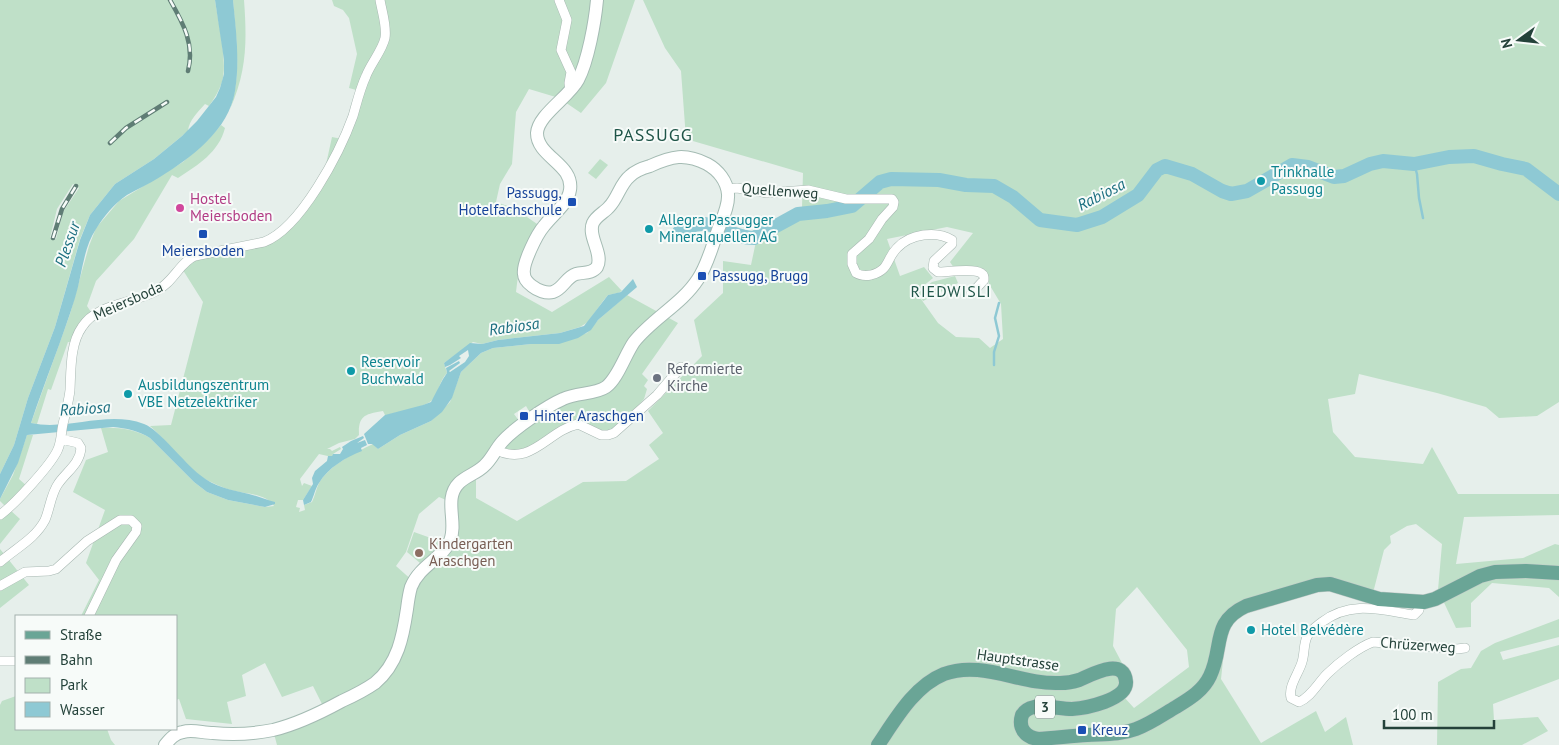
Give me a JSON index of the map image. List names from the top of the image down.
{
  "streets": {
    "main road": ["Hauptstrasse", "3"],
    "street": ["Quellenweg", "Meiersboda", "Chrüzerweg"]
  },
  "crossings": [
    ["Chrüzerweg", "Hauptstrasse"]
  ],
  "districts": ["PASSUGG", "RIEDWISLI"],
  "water": ["Rabiosa", "Plessur"],
  "places": {
    "other": [
      "Trinkhalle Passugg",
      "Hostel Meiersboden",
      "Allegra Passugger Mineralquellen AG",
      "Reservoir Buchwald",
      "Reformierte Kirche",
      "Ausbildungszentrum VBE Netzelektriker",
      "Kindergarten Araschgen",
      "Hotel Belvédère"
    ],
    "transit": [
      "Passugg, Hotelfachschule",
      "Meiersboden",
      "Passugg, Brugg",
      "Hinter Araschgen",
      "Kreuz"
    ]
  },
  "legend": [
    "Straße",
    "Bahn",
    "Park",
    "Wasser"
  ],
  "scale_bar": "100 m",
  "north": "left"
}
